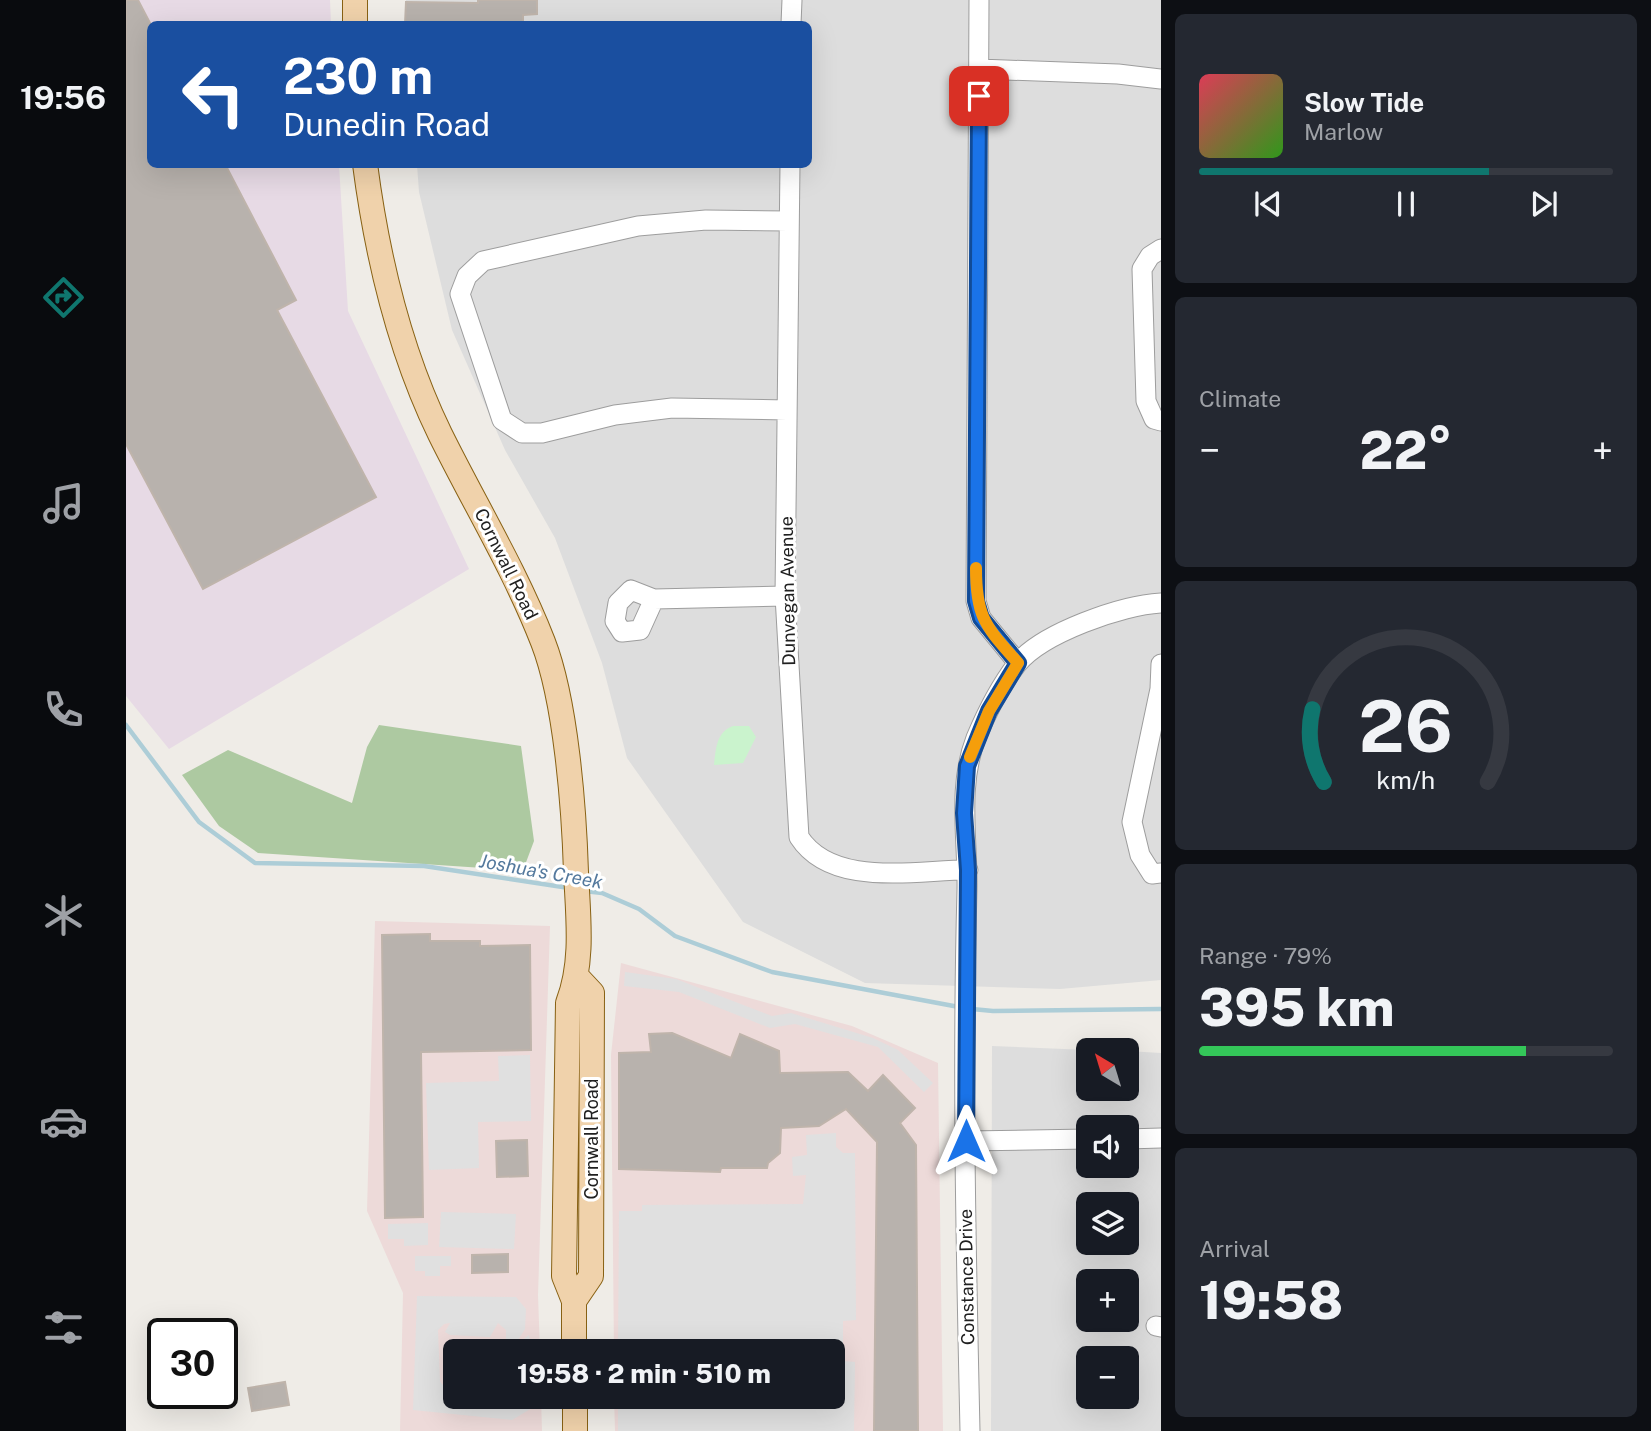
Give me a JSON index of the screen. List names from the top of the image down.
{
  "streets": {
    "main road": ["Cornwall Road"],
    "street": ["Dunvegan Avenue", "Constance Drive"]
  },
  "crossings": [
    ["Dunvegan Avenue", "Constance Drive"]
  ],
  "water": ["Joshua's Creek"],
  "north": "top left",
  "page": {
    "tabs": "19:56",
    "turn": ["230 m", "Dunedin Road"],
    "song": ["Slow Tide", "Marlow"],
    "tile": [
      "Climate",
      ["Range · 79%", "395 km"],
      ["Arrival", "19:58"]
    ],
    "heat": ["−", "22°", "+"],
    "map_buttons": ["+", "−"],
    "limit": "30",
    "trip": "19:58 · 2 min · 510 m",
    "gauge": ["26", "km/h"]
  }
}
